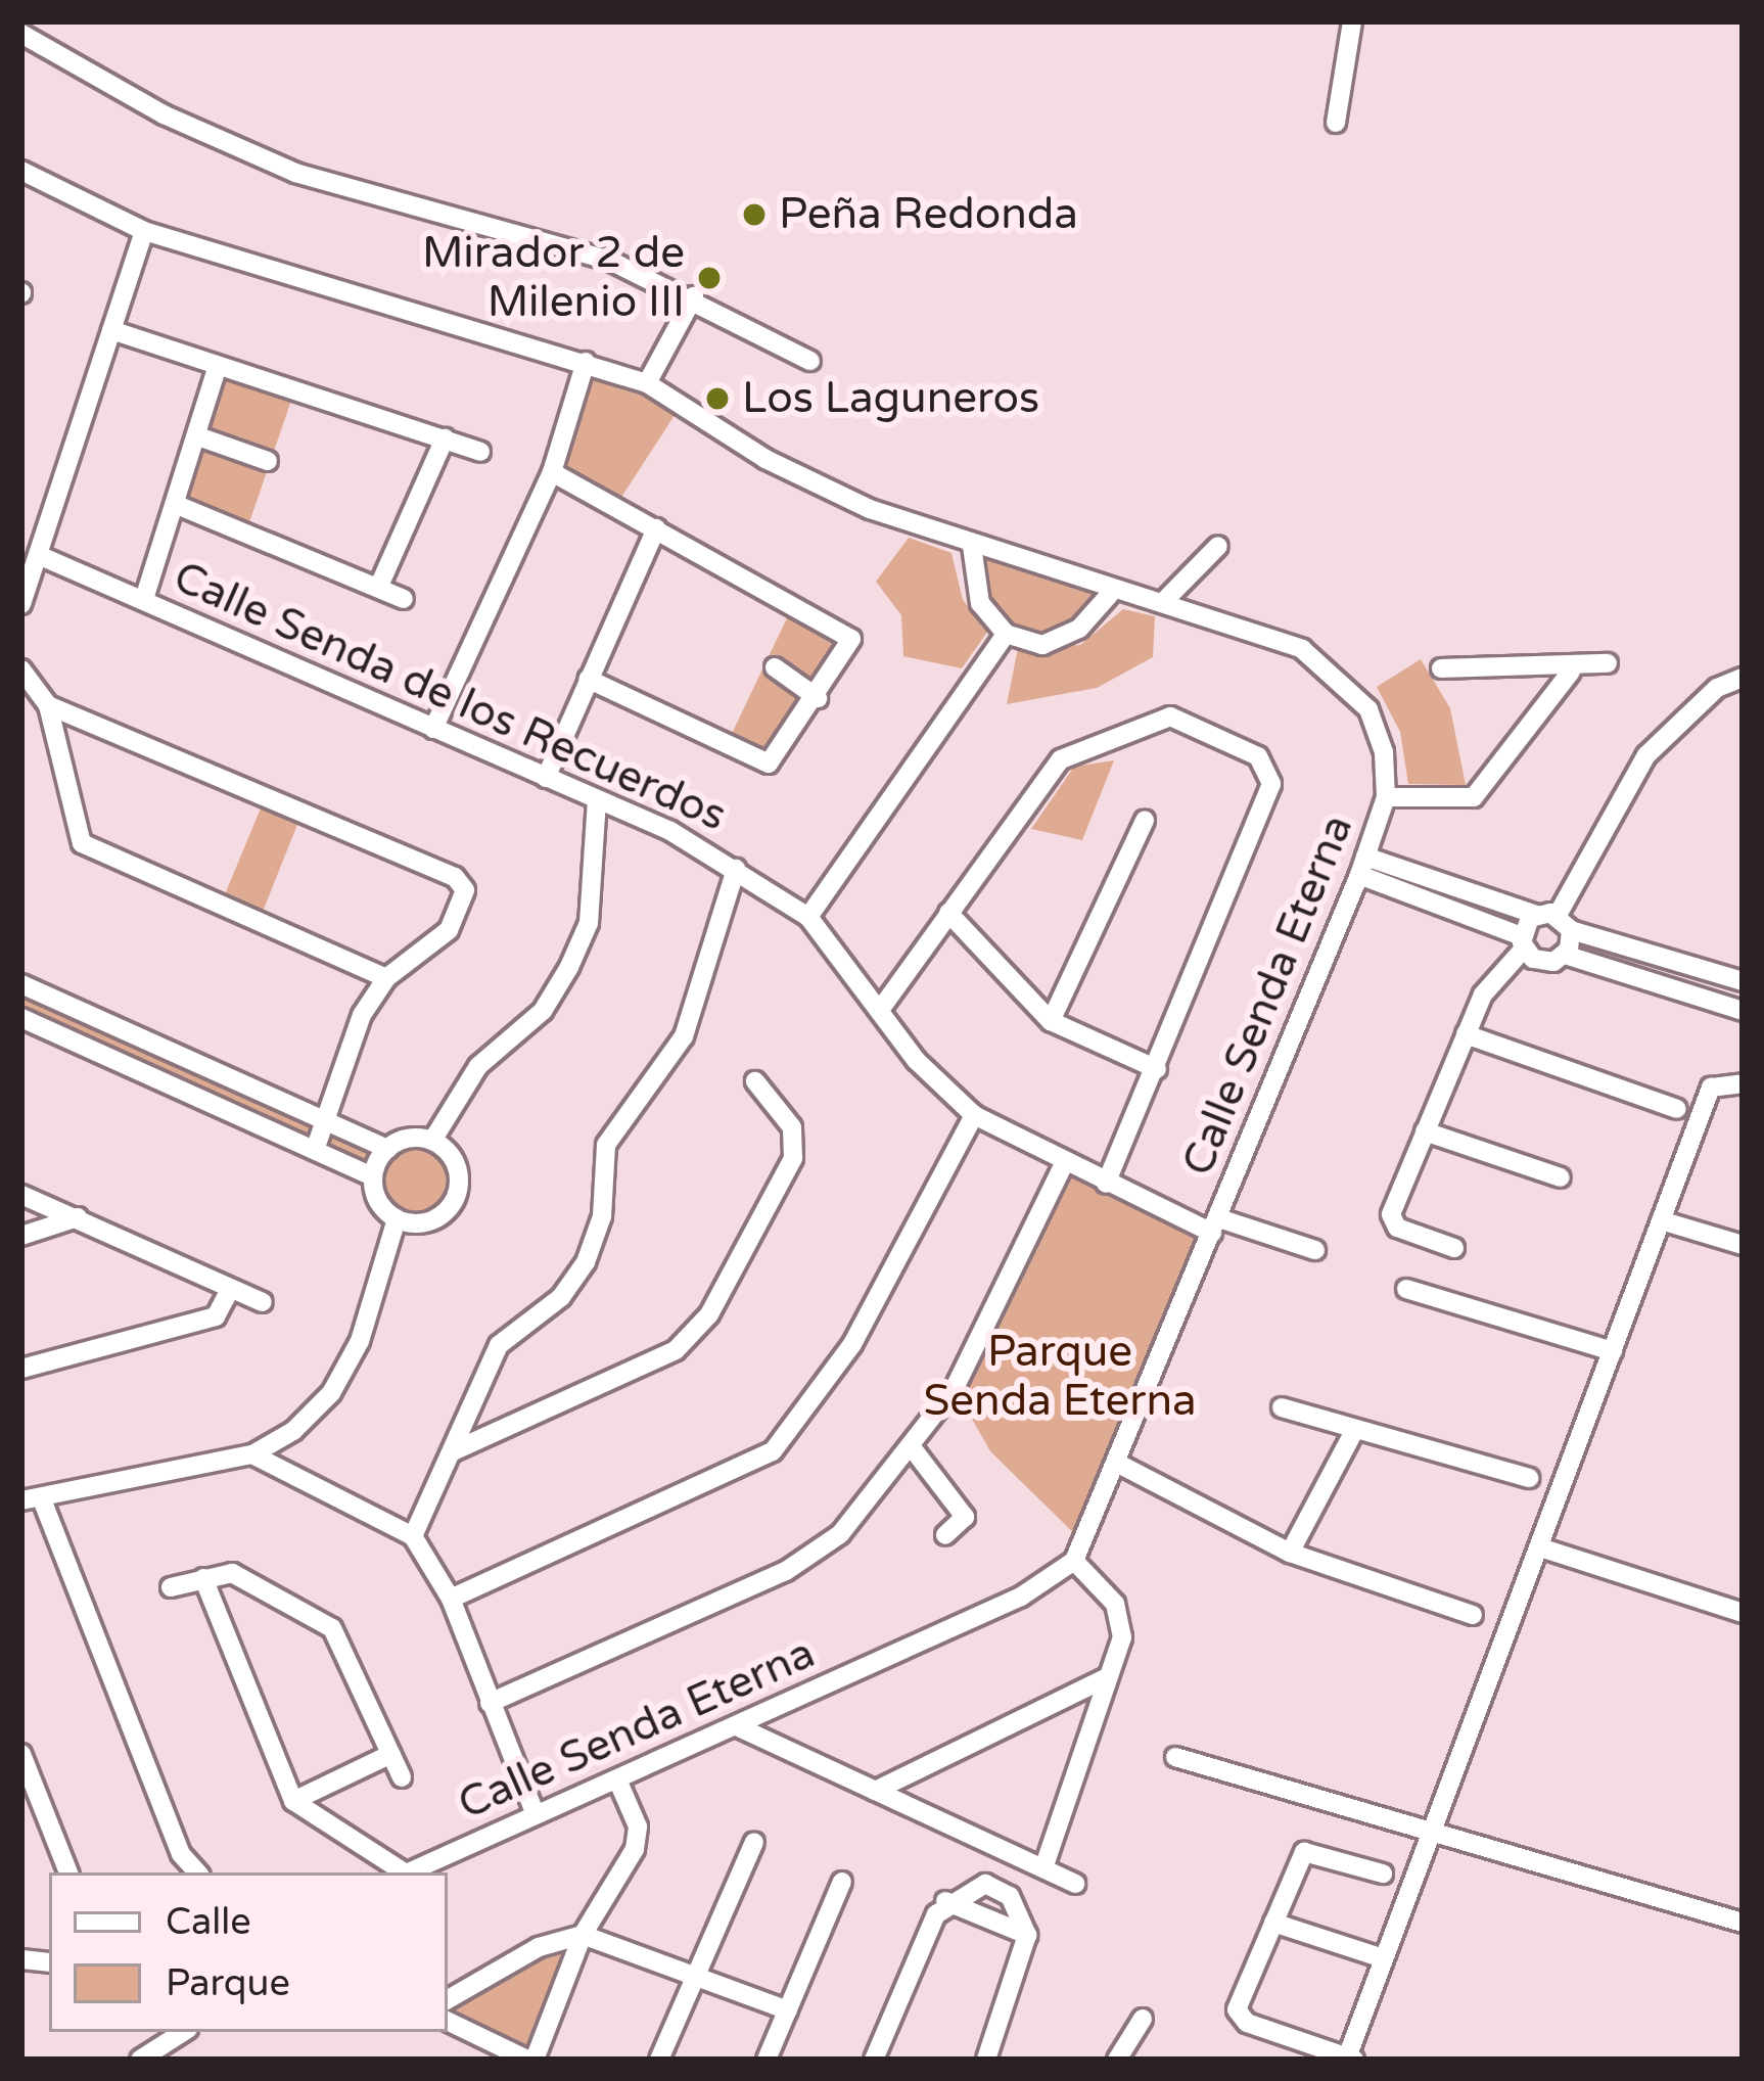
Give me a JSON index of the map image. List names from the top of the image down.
{
  "streets": {
    "street": ["Calle Senda de los Recuerdos", "Calle Senda Eterna"]
  },
  "crossings": [
    ["Calle Senda de los Recuerdos", "Calle Senda Eterna"]
  ],
  "parks": ["Parque Senda Eterna"],
  "places": ["Peña Redonda", "Mirador 2 de Milenio III", "Los Laguneros"],
  "legend": ["Calle", "Parque"]
}
